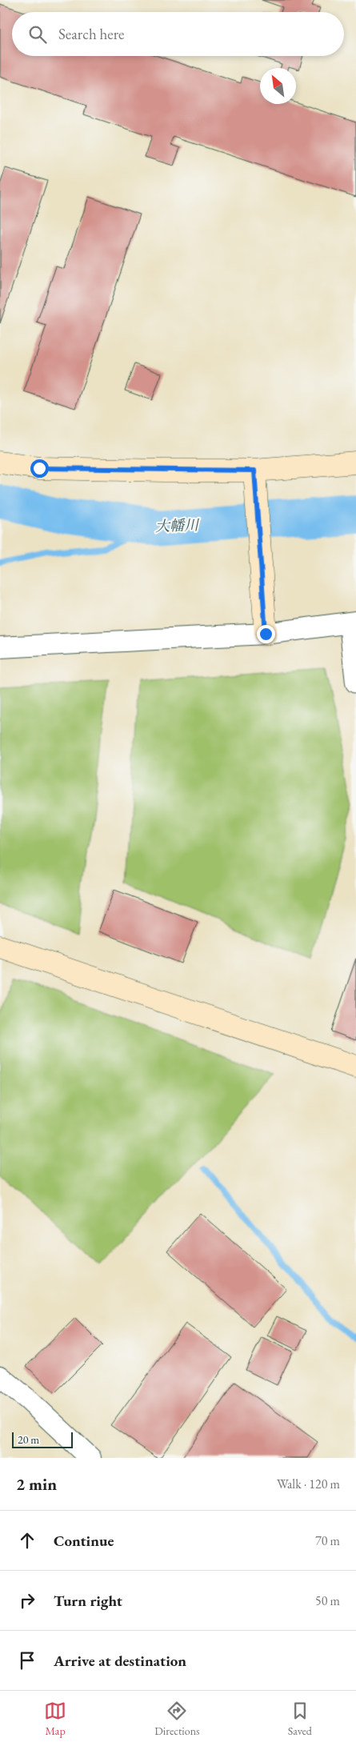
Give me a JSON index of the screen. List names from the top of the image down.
{
  "water": ["大幡川"],
  "scale_bar": "20 m",
  "north": "top left",
  "page": {
    "search": "Search here",
    "scale": "20 m",
    "heading": ["2 min", "Walk · 120 m"],
    "list": [
      ["Continue", "70 m"],
      ["Turn right", "50 m"],
      "Arrive at destination"
    ],
    "nav": ["Map", "Directions", "Saved"]
  }
}
